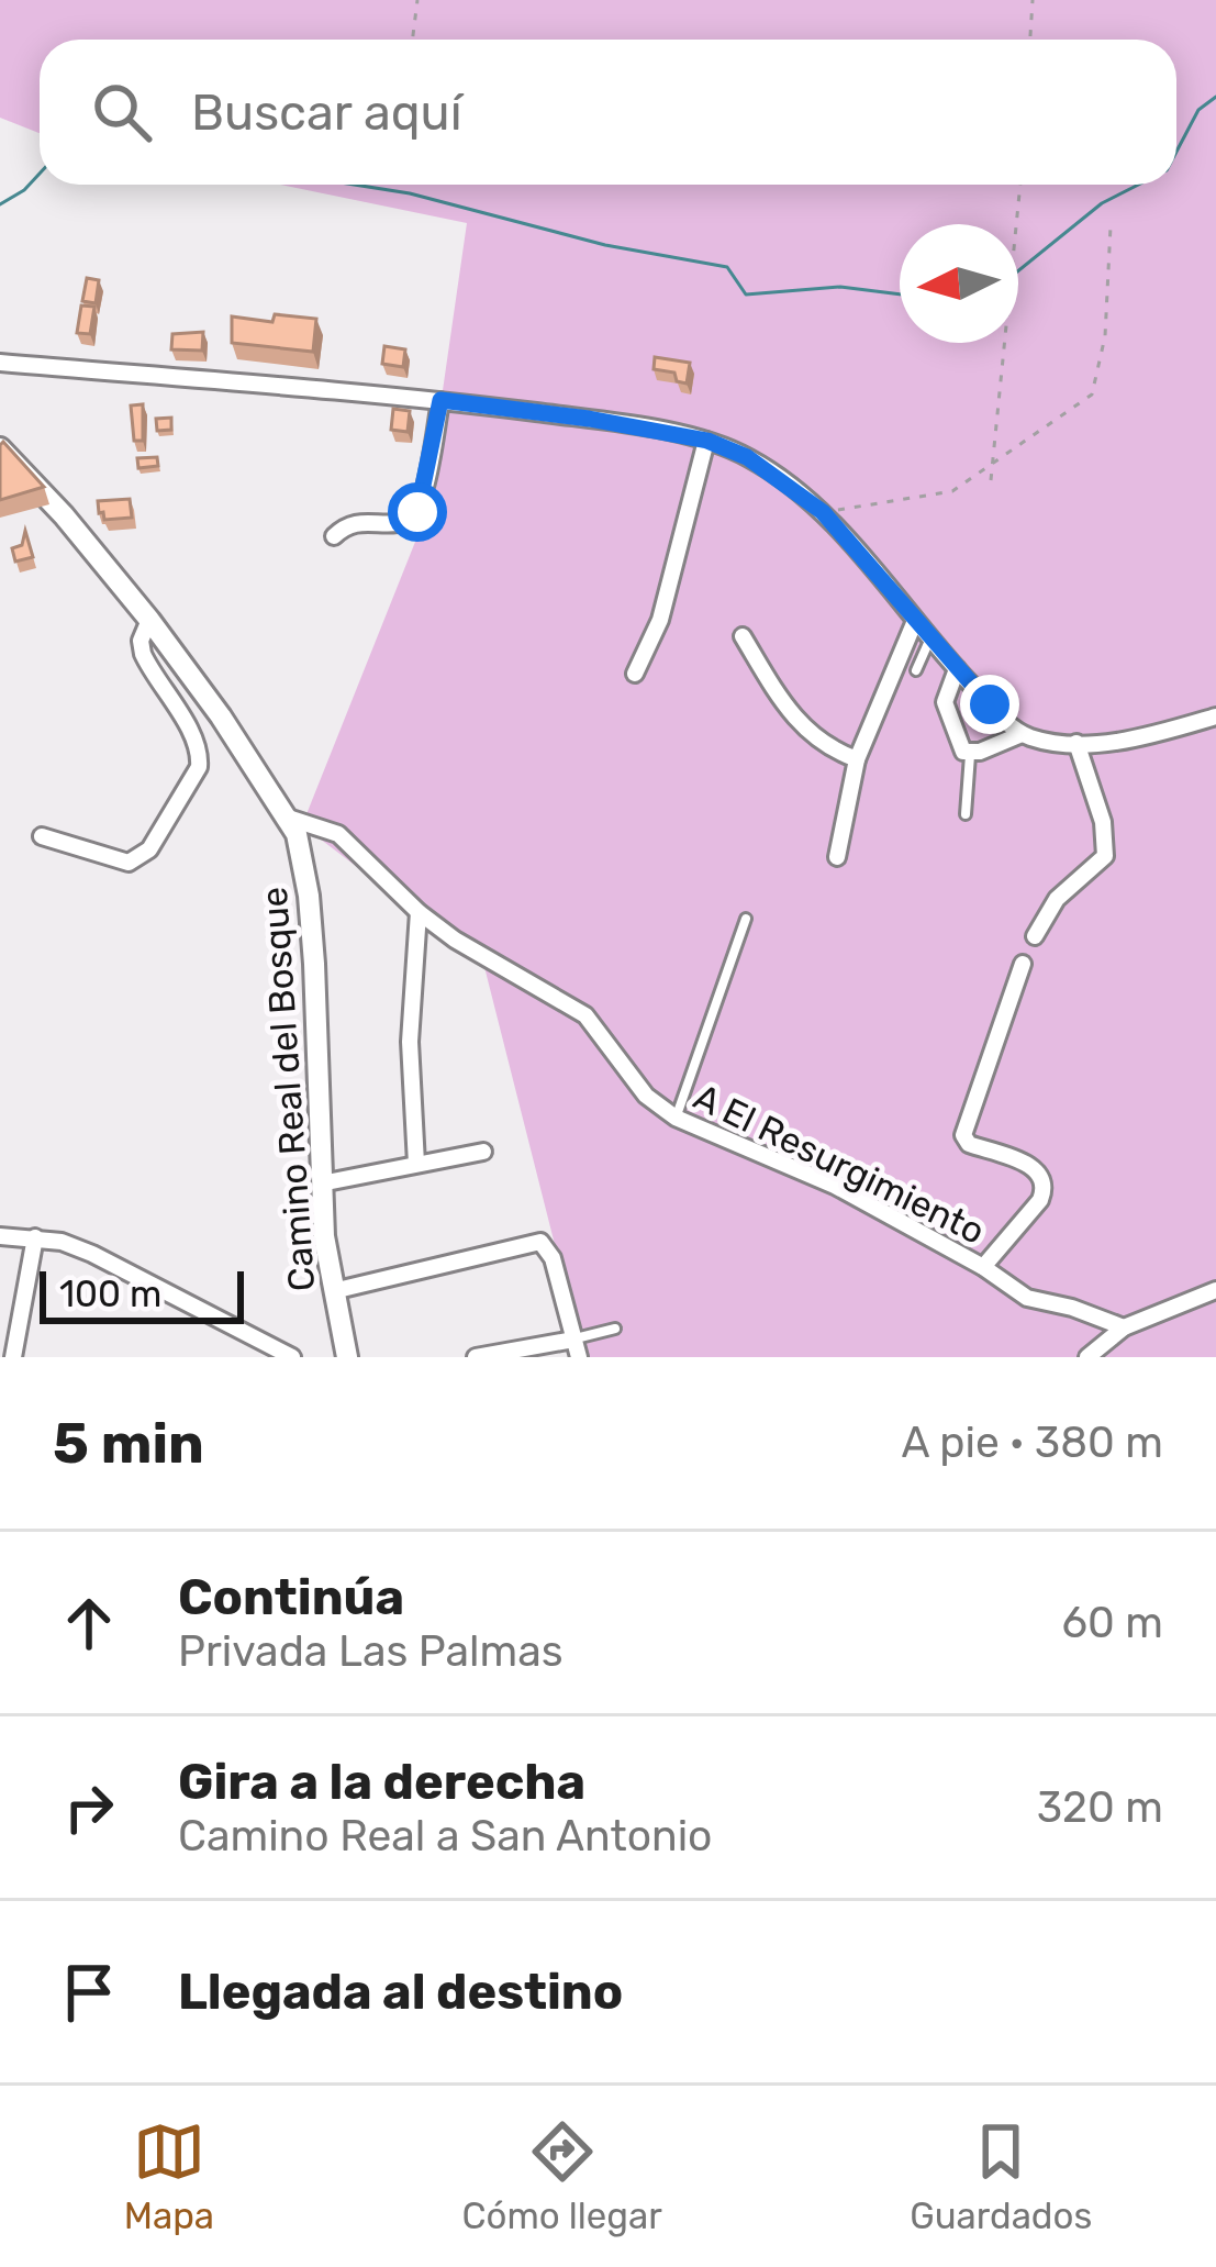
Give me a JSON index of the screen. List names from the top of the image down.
{
  "streets": {
    "street": ["Camino Real del Bosque", "A El Resurgimiento"]
  },
  "crossings": [
    ["Camino Real del Bosque", "A El Resurgimiento"]
  ],
  "scale_bar": "100 m",
  "north": "left",
  "page": {
    "search": "Buscar aquí",
    "scale": "100 m",
    "heading": ["5 min", "A pie · 380 m"],
    "list": [
      ["Continúa", "Privada Las Palmas", "60 m"],
      ["Gira a la derecha", "Camino Real a San Antonio", "320 m"],
      "Llegada al destino"
    ],
    "nav": ["Mapa", "Cómo llegar", "Guardados"]
  }
}
